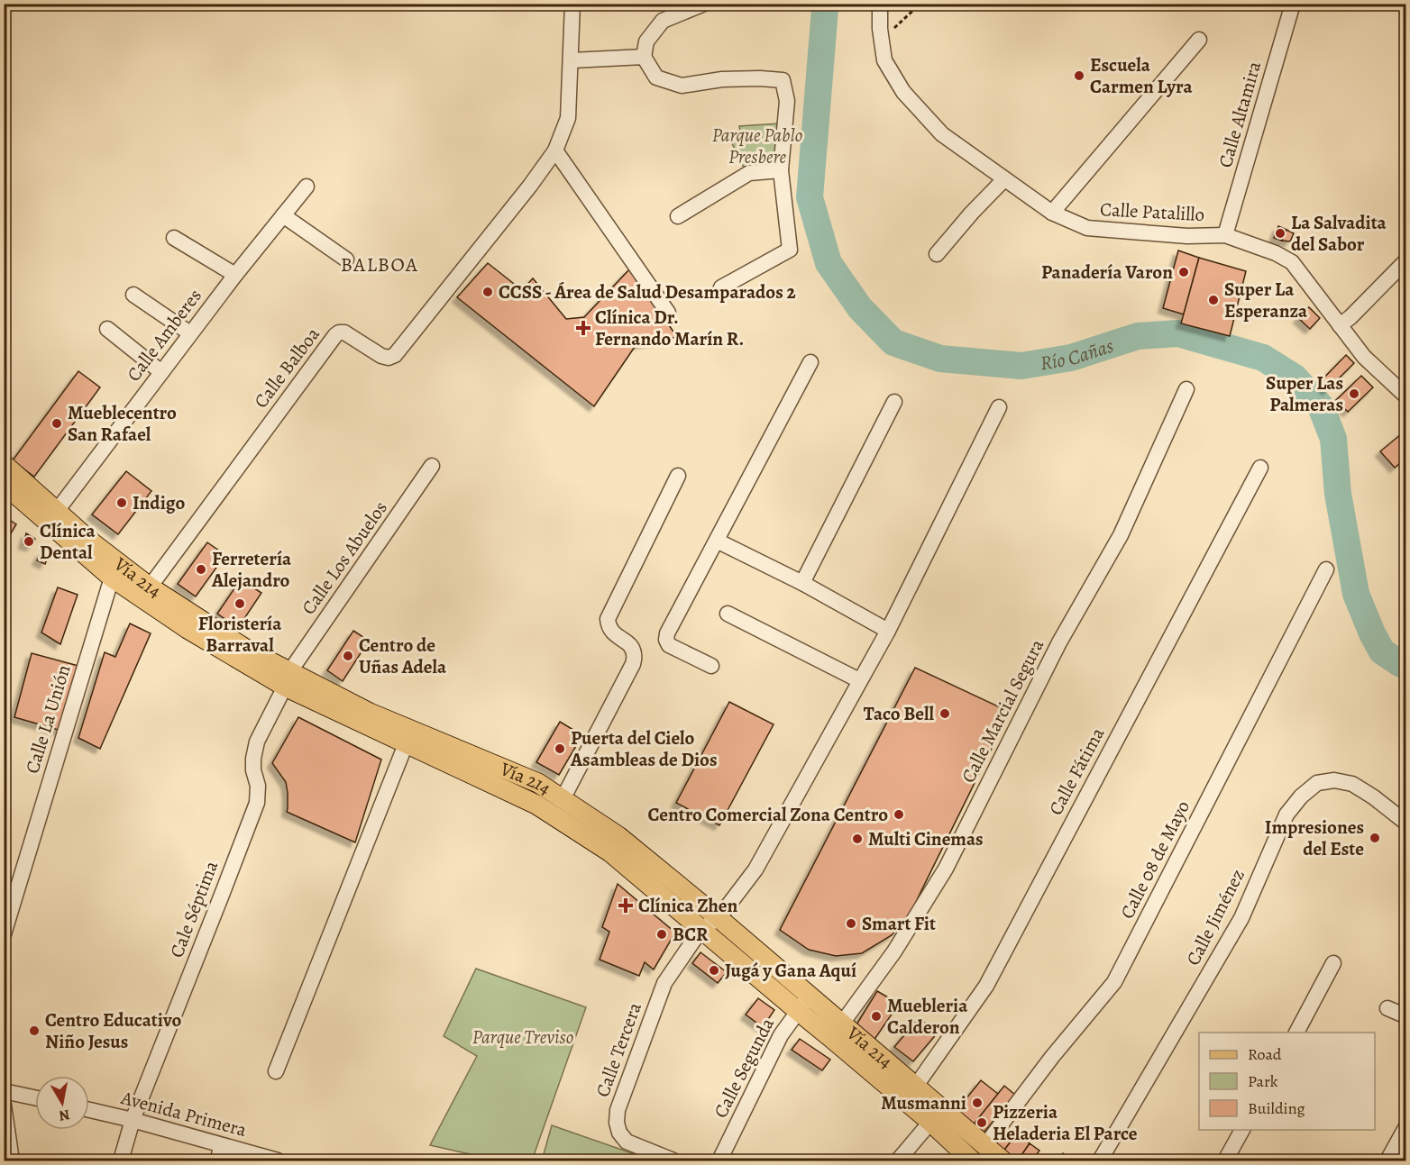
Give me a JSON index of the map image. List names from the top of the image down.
{
  "streets": {
    "main road": ["Vía 214"],
    "street": [
      "Calle Altamira",
      "Calle Patalillo",
      "Calle Amberes",
      "Calle Balboa",
      "Calle Los Abuelos",
      "Calle Marcial Segura",
      "Calle La Unión",
      "Calle Fátima",
      "Calle 08 de Mayo",
      "Cale Séptima",
      "Calle Jiménez",
      "Calle Tercera",
      "Calle Segunda",
      "Avenida Primera"
    ]
  },
  "crossings": [
    ["Calle Altamira", "Calle Patalillo"],
    ["Calle Amberes", "Vía 214"],
    ["Calle Balboa", "Vía 214"],
    ["Calle Los Abuelos", "Vía 214"],
    ["Calle Los Abuelos", "Cale Séptima"],
    ["Vía 214", "Calle Marcial Segura"],
    ["Vía 214", "Calle La Unión"],
    ["Vía 214", "Calle Fátima"],
    ["Vía 214", "Calle 08 de Mayo"],
    ["Vía 214", "Cale Séptima"],
    ["Vía 214", "Calle Tercera"],
    ["Vía 214", "Calle Segunda"],
    ["Cale Séptima", "Avenida Primera"]
  ],
  "districts": ["BALBOA"],
  "water": ["Río Cañas"],
  "parks": ["Parque Pablo Presbere", "Parque Treviso"],
  "places": {
    "other": [
      "Escuela Carmen Lyra",
      "La Salvadita del Sabor",
      "Panadería Varon",
      "CCSS - Área de Salud Desamparados 2",
      "Super La Esperanza",
      "Super Las Palmeras",
      "Mueblecentro San Rafael",
      "Indigo",
      "Clínica Dental",
      "Ferretería Alejandro",
      "Floristería Barraval",
      "Centro de Uñas Adela",
      "Taco Bell",
      "Puerta del Cielo Asambleas de Dios",
      "Centro Comercial Zona Centro",
      "Impresiones del Este",
      "Multi Cinemas",
      "Smart Fit",
      "BCR",
      "Jugá y Gana Aquí",
      "Muebleria Calderon",
      "Centro Educativo Niño Jesus",
      "Musmanni",
      "Pizzeria Heladeria El Parce"
    ],
    "health": ["Clínica Dr. Fernando Marín R.", "Clínica Zhen"]
  },
  "legend": ["Road", "Park", "Building"],
  "north": "bottom"
}
